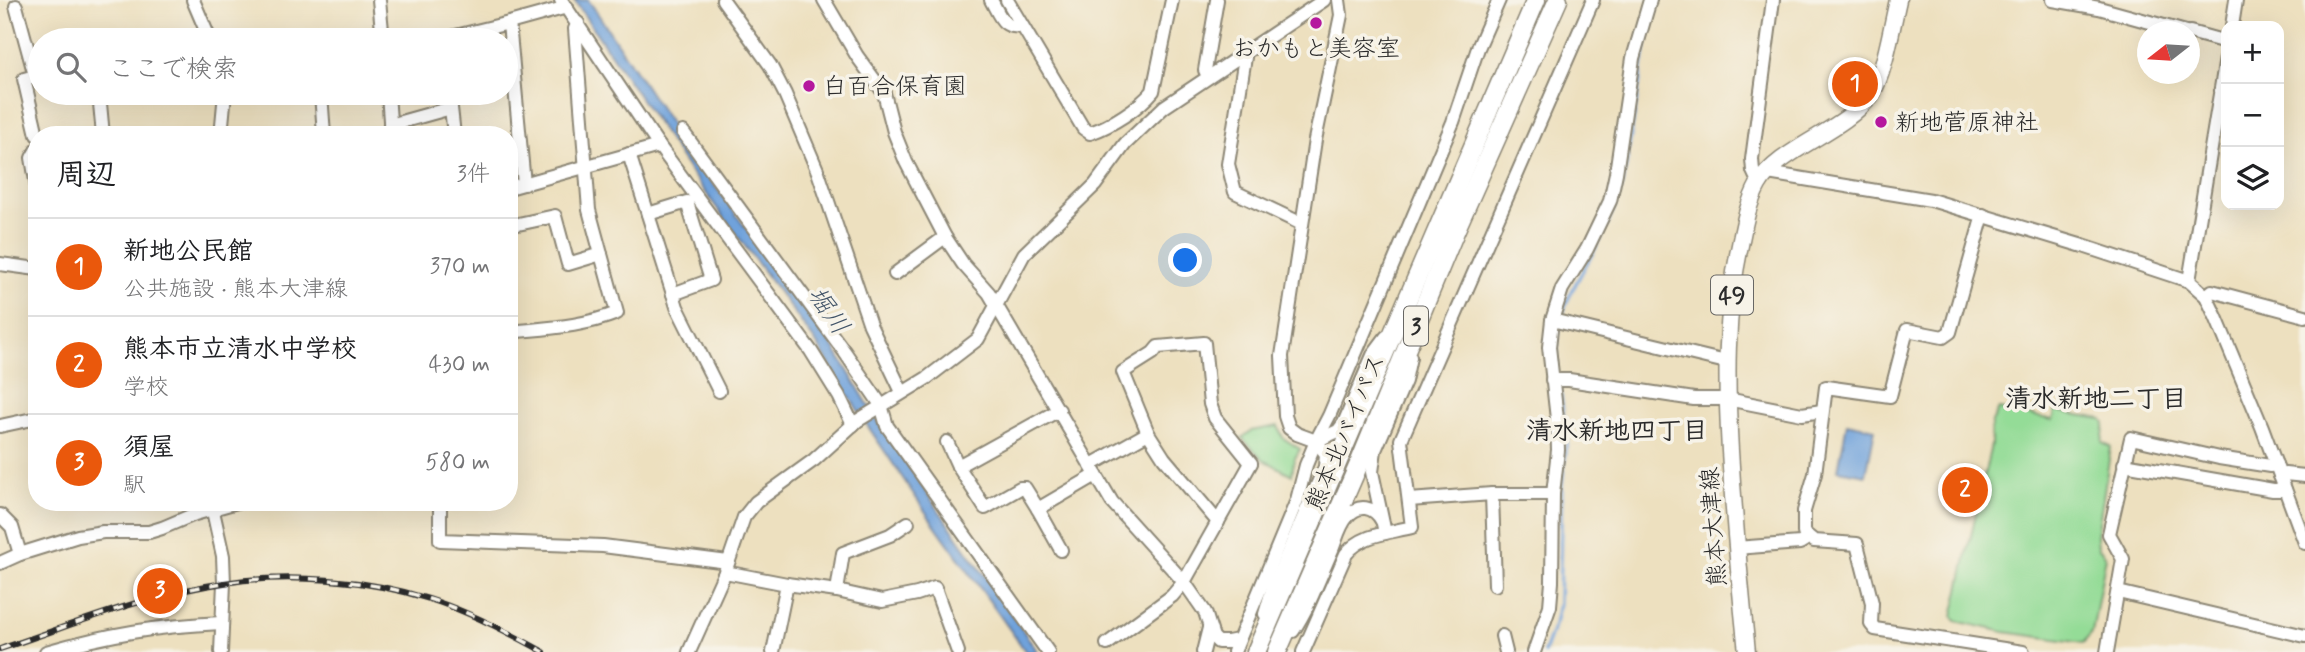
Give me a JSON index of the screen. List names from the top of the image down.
{
  "streets": {
    "highway": ["3", "熊本北バイパス"],
    "main road": ["49", "熊本大津線"]
  },
  "districts": ["清水新地二丁目", "清水新地四丁目"],
  "water": ["堀川"],
  "places": ["おかもと美容室", "白百合保育園", "新地菅原神社"],
  "north": "left",
  "page": {
    "map_buttons": ["+", "−"],
    "search": "ここで検索",
    "pins": ["1", "2", "3"],
    "heading": ["周辺", "3件"],
    "list": [
      {
        "mark": "1",
        "name": "新地公民館",
        "note": "公共施設 · 熊本大津線",
        "value": "370 m"
      },
      {
        "mark": "2",
        "name": "熊本市立清水中学校",
        "note": "学校",
        "value": "430 m"
      },
      {
        "mark": "3",
        "name": "須屋",
        "note": "駅",
        "value": "580 m"
      }
    ]
  }
}
